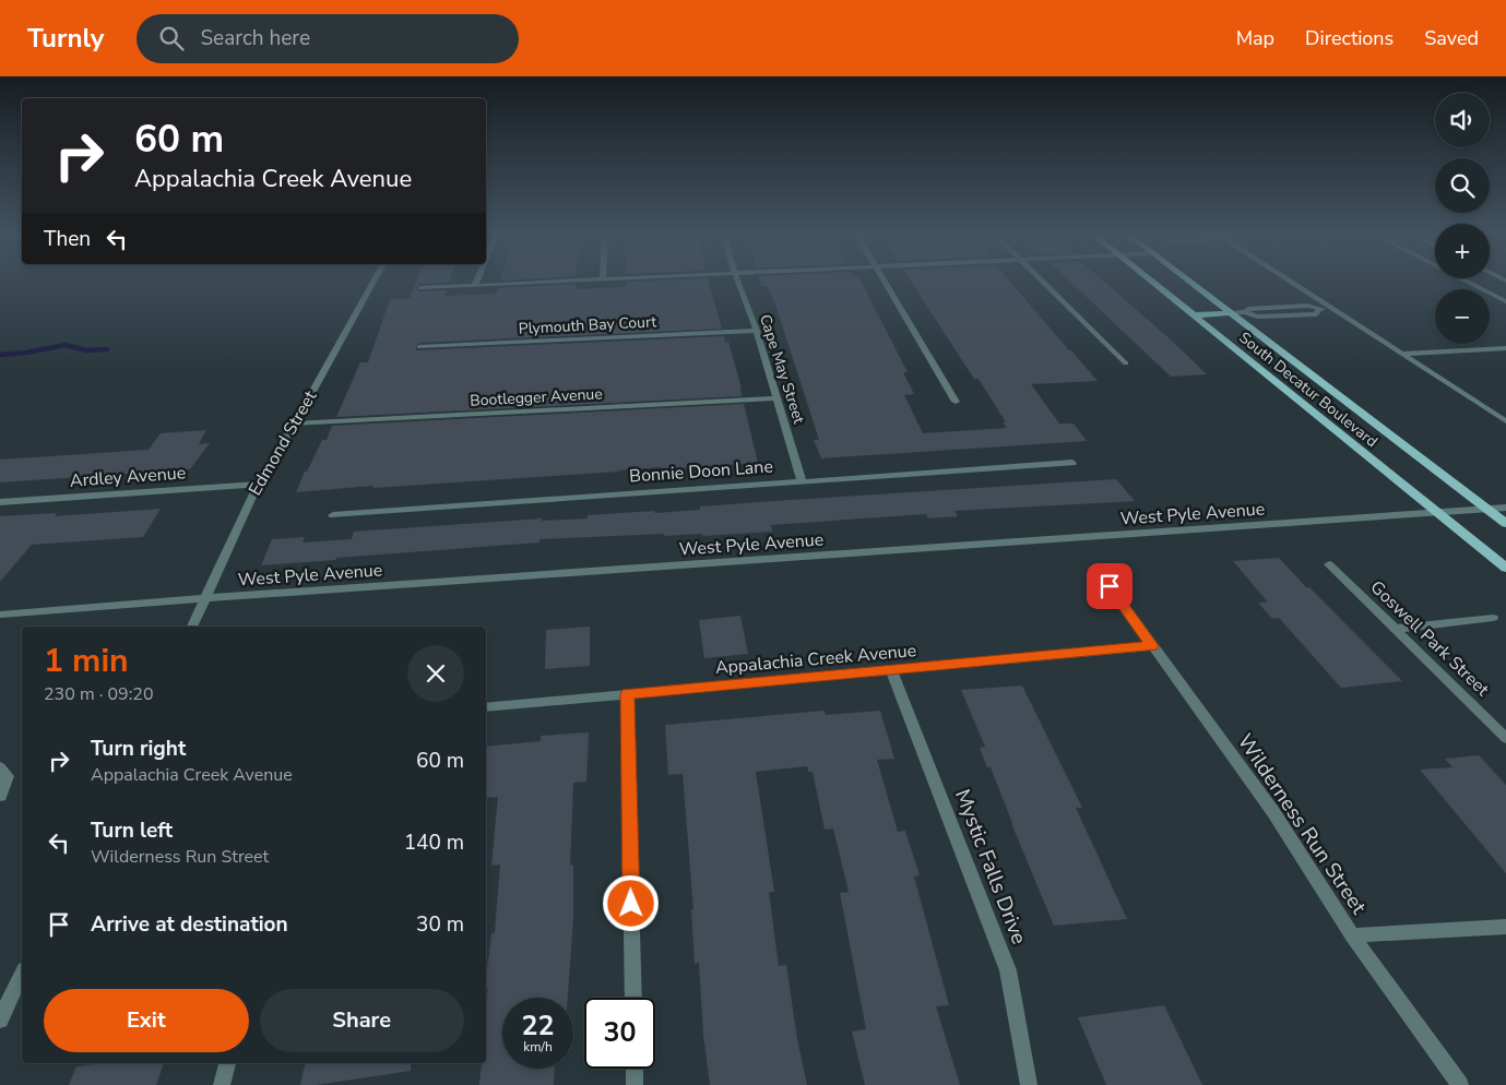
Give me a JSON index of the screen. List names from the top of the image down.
{
  "streets": {
    "main road": ["South Decatur Boulevard"],
    "street": [
      "Plymouth Bay Court",
      "Cape May Street",
      "Bootlegger Avenue",
      "Edmond Street",
      "Bonnie Doon Lane",
      "Ardley Avenue",
      "West Pyle Avenue",
      "Goswell Park Street",
      "Appalachia Creek Avenue",
      "Wilderness Run Street",
      "Mystic Falls Drive"
    ]
  },
  "crossings": [
    ["Plymouth Bay Court", "Cape May Street"],
    ["Cape May Street", "Bootlegger Avenue"],
    ["Cape May Street", "Bonnie Doon Lane"],
    ["South Decatur Boulevard", "West Pyle Avenue"],
    ["Bootlegger Avenue", "Edmond Street"],
    ["Edmond Street", "Ardley Avenue"],
    ["Edmond Street", "West Pyle Avenue"],
    ["Appalachia Creek Avenue", "Wilderness Run Street"],
    ["Appalachia Creek Avenue", "Mystic Falls Drive"]
  ],
  "page": {
    "header": "Turnly",
    "search": "Search here",
    "nav": ["Map", "Directions", "Saved"],
    "map_buttons": ["+", "−"],
    "turn": ["60 m", "Appalachia Creek Avenue"],
    "then": "Then",
    "heading": ["1 min", "230 m · 09:20"],
    "list": [
      {
        "name": "Turn right",
        "note": "Appalachia Creek Avenue",
        "value": "60 m"
      },
      {
        "name": "Turn left",
        "note": "Wilderness Run Street",
        "value": "140 m"
      },
      {
        "name": "Arrive at destination",
        "value": "30 m"
      }
    ],
    "buttons": ["Exit", "Share"],
    "speed": "22 km/h",
    "limit": "30"
  }
}
